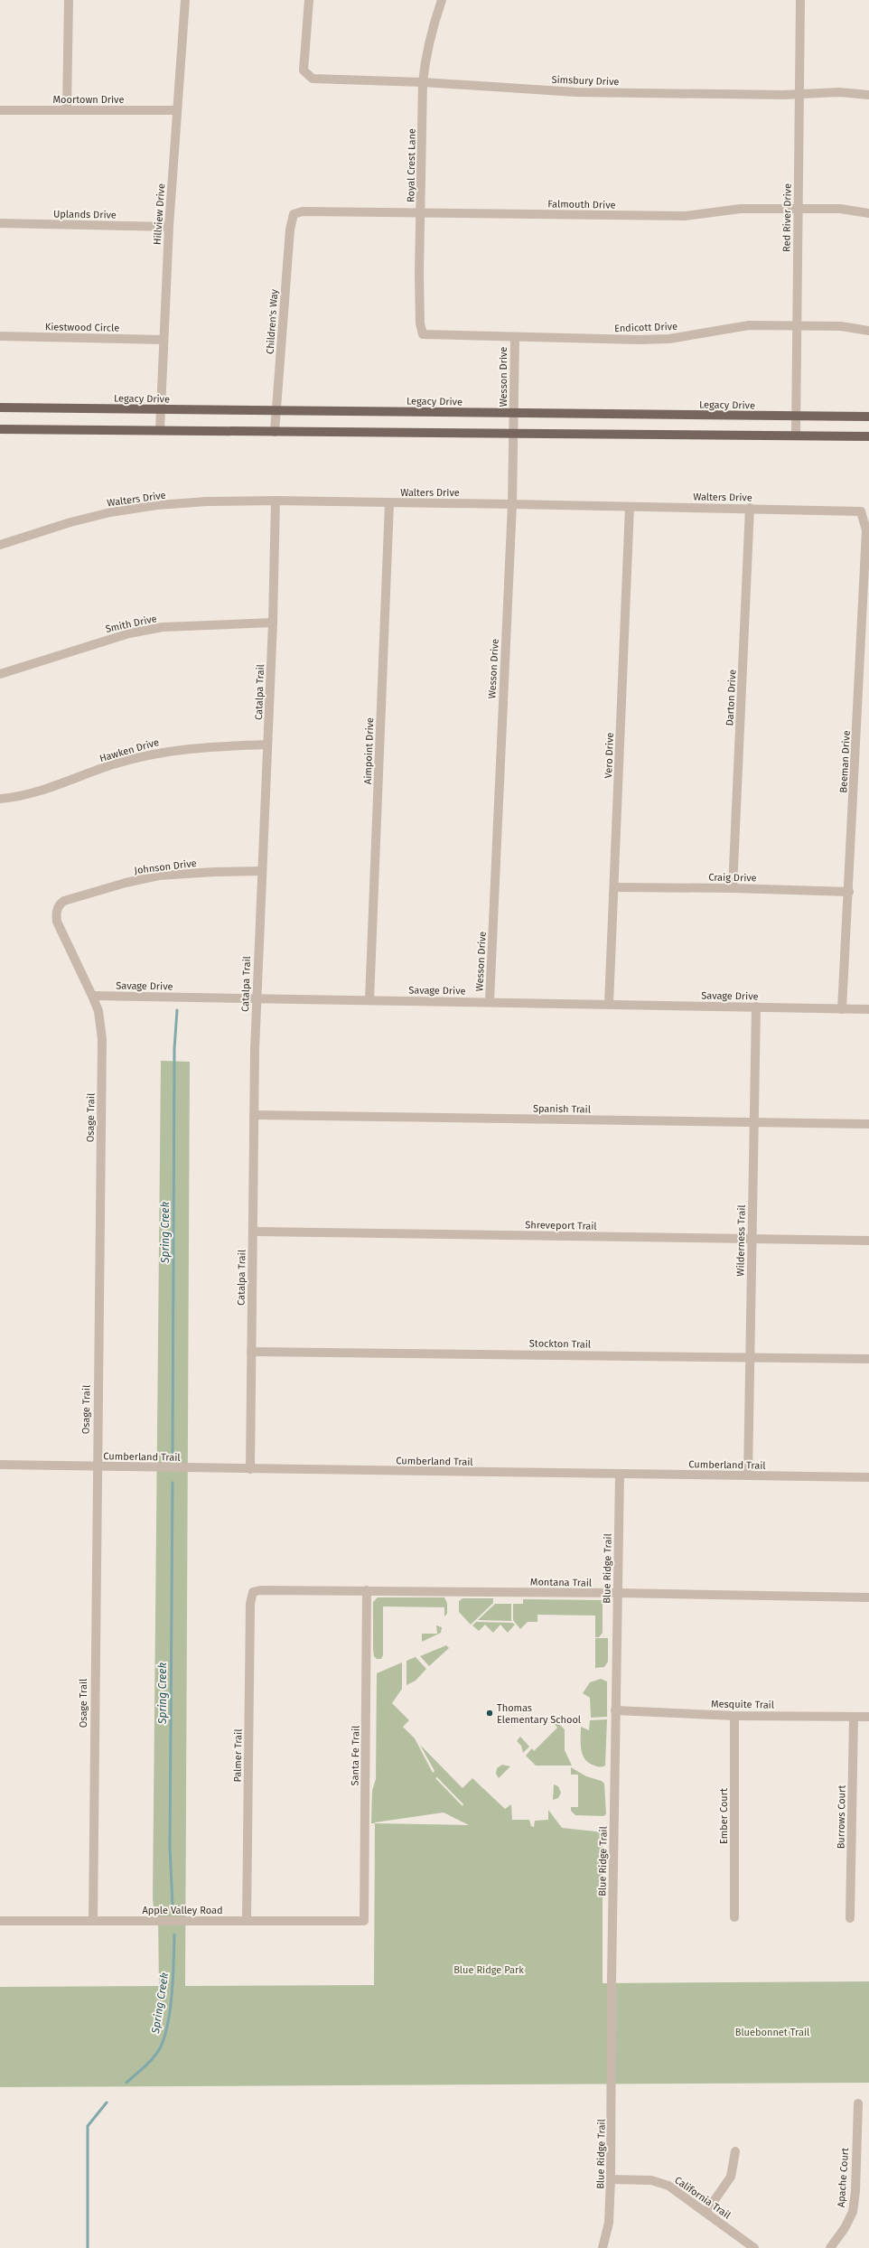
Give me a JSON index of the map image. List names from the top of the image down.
{
  "streets": {
    "main road": ["Legacy Drive"],
    "street": [
      "Simsbury Drive",
      "Moortown Drive",
      "Royal Crest Lane",
      "Falmouth Drive",
      "Uplands Drive",
      "Hillview Drive",
      "Red River Drive",
      "Children's Way",
      "Kiestwood Circle",
      "Endicott Drive",
      "Wesson Drive",
      "Walters Drive",
      "Smith Drive",
      "Catalpa Trail",
      "Darton Drive",
      "Hawken Drive",
      "Aimpoint Drive",
      "Vero Drive",
      "Beeman Drive",
      "Johnson Drive",
      "Craig Drive",
      "Savage Drive",
      "Spanish Trail",
      "Osage Trail",
      "Shreveport Trail",
      "Wilderness Trail",
      "Stockton Trail",
      "Cumberland Trail",
      "Blue Ridge Trail",
      "Montana Trail",
      "Mesquite Trail",
      "Palmer Trail",
      "Santa Fe Trail",
      "Ember Court",
      "Burrows Court",
      "Apple Valley Road",
      "Apache Court",
      "California Trail"
    ]
  },
  "crossings": [
    ["Simsbury Drive", "Royal Crest Lane"],
    ["Simsbury Drive", "Red River Drive"],
    ["Moortown Drive", "Hillview Drive"],
    ["Royal Crest Lane", "Falmouth Drive"],
    ["Royal Crest Lane", "Endicott Drive"],
    ["Falmouth Drive", "Red River Drive"],
    ["Falmouth Drive", "Children's Way"],
    ["Uplands Drive", "Hillview Drive"],
    ["Hillview Drive", "Kiestwood Circle"],
    ["Hillview Drive", "Legacy Drive"],
    ["Red River Drive", "Endicott Drive"],
    ["Red River Drive", "Legacy Drive"],
    ["Children's Way", "Legacy Drive"],
    ["Endicott Drive", "Wesson Drive"],
    ["Wesson Drive", "Legacy Drive"],
    ["Wesson Drive", "Walters Drive"],
    ["Wesson Drive", "Savage Drive"],
    ["Walters Drive", "Catalpa Trail"],
    ["Walters Drive", "Darton Drive"],
    ["Walters Drive", "Aimpoint Drive"],
    ["Walters Drive", "Vero Drive"],
    ["Walters Drive", "Beeman Drive"],
    ["Smith Drive", "Catalpa Trail"],
    ["Catalpa Trail", "Hawken Drive"],
    ["Catalpa Trail", "Johnson Drive"],
    ["Catalpa Trail", "Savage Drive"],
    ["Catalpa Trail", "Spanish Trail"],
    ["Catalpa Trail", "Shreveport Trail"],
    ["Catalpa Trail", "Stockton Trail"],
    ["Catalpa Trail", "Cumberland Trail"],
    ["Darton Drive", "Craig Drive"],
    ["Aimpoint Drive", "Savage Drive"],
    ["Vero Drive", "Craig Drive"],
    ["Vero Drive", "Savage Drive"],
    ["Beeman Drive", "Craig Drive"],
    ["Beeman Drive", "Savage Drive"],
    ["Johnson Drive", "Osage Trail"],
    ["Savage Drive", "Osage Trail"],
    ["Savage Drive", "Wilderness Trail"],
    ["Spanish Trail", "Wilderness Trail"],
    ["Osage Trail", "Cumberland Trail"],
    ["Osage Trail", "Apple Valley Road"],
    ["Shreveport Trail", "Wilderness Trail"],
    ["Wilderness Trail", "Stockton Trail"],
    ["Wilderness Trail", "Cumberland Trail"],
    ["Cumberland Trail", "Blue Ridge Trail"],
    ["Blue Ridge Trail", "Montana Trail"],
    ["Blue Ridge Trail", "Mesquite Trail"],
    ["Blue Ridge Trail", "California Trail"],
    ["Montana Trail", "Palmer Trail"],
    ["Montana Trail", "Santa Fe Trail"],
    ["Mesquite Trail", "Ember Court"],
    ["Mesquite Trail", "Burrows Court"],
    ["Palmer Trail", "Apple Valley Road"],
    ["Santa Fe Trail", "Apple Valley Road"]
  ],
  "water": ["Spring Creek"],
  "parks": ["Blue Ridge Park", "Bluebonnet Trail"],
  "places": ["Thomas Elementary School"]
}
